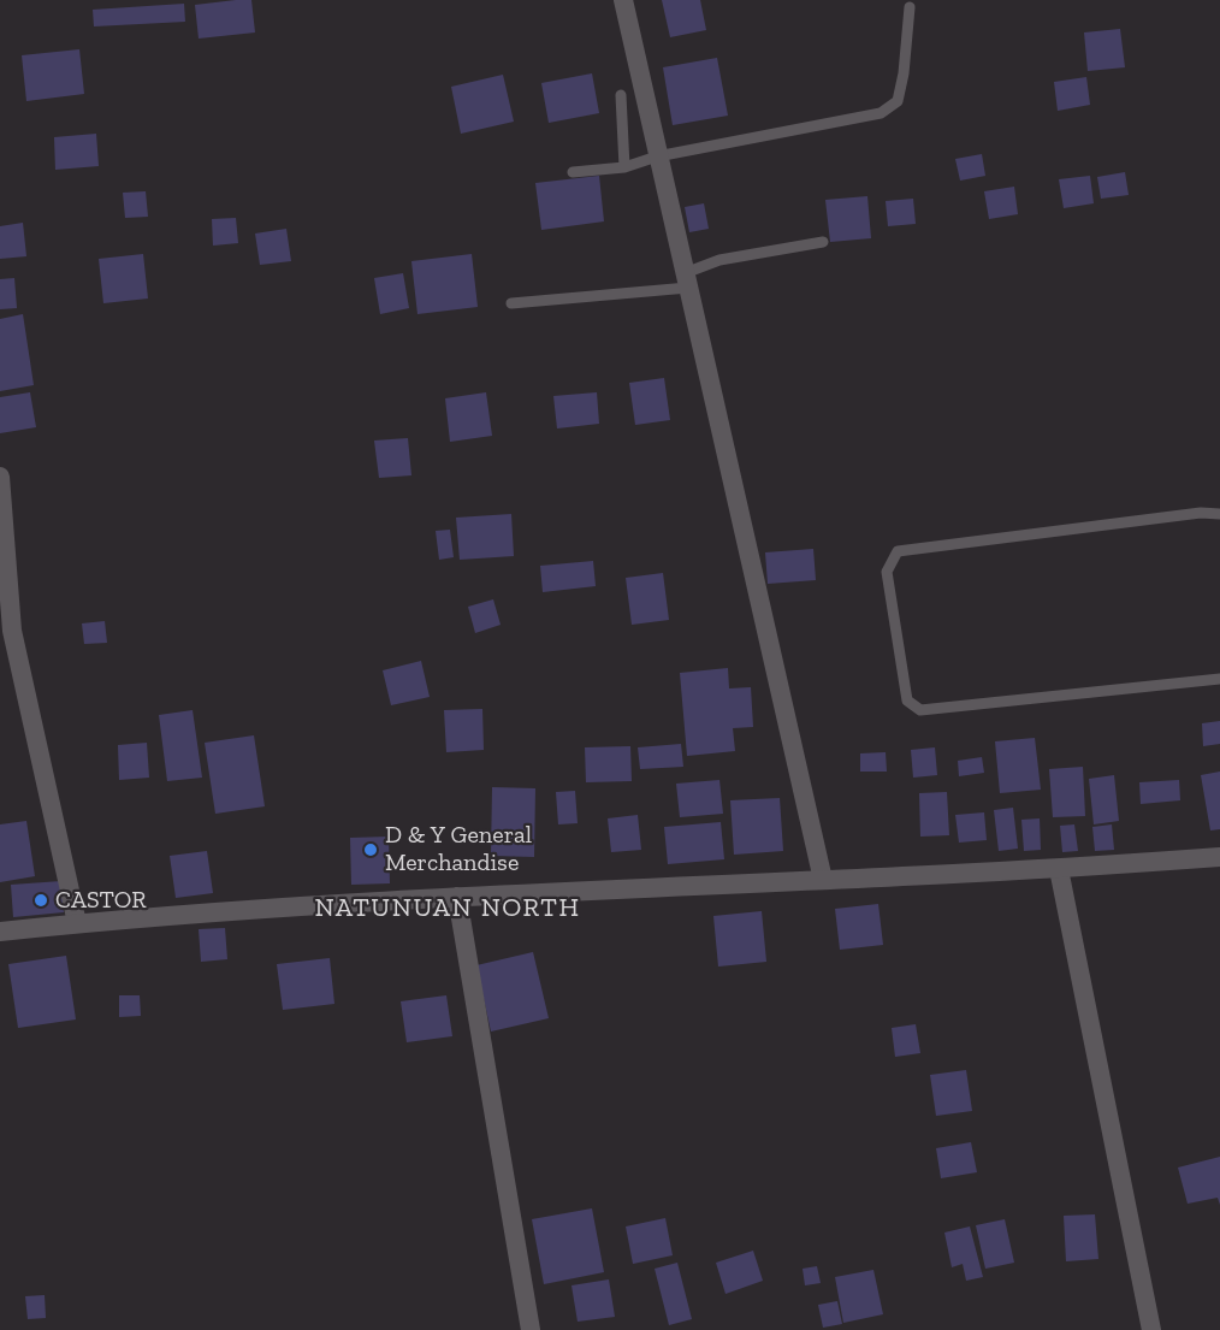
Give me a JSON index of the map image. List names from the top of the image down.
{
  "districts": ["NATUNUAN NORTH"],
  "places": ["D & Y General Merchandise", "CASTOR"]
}
